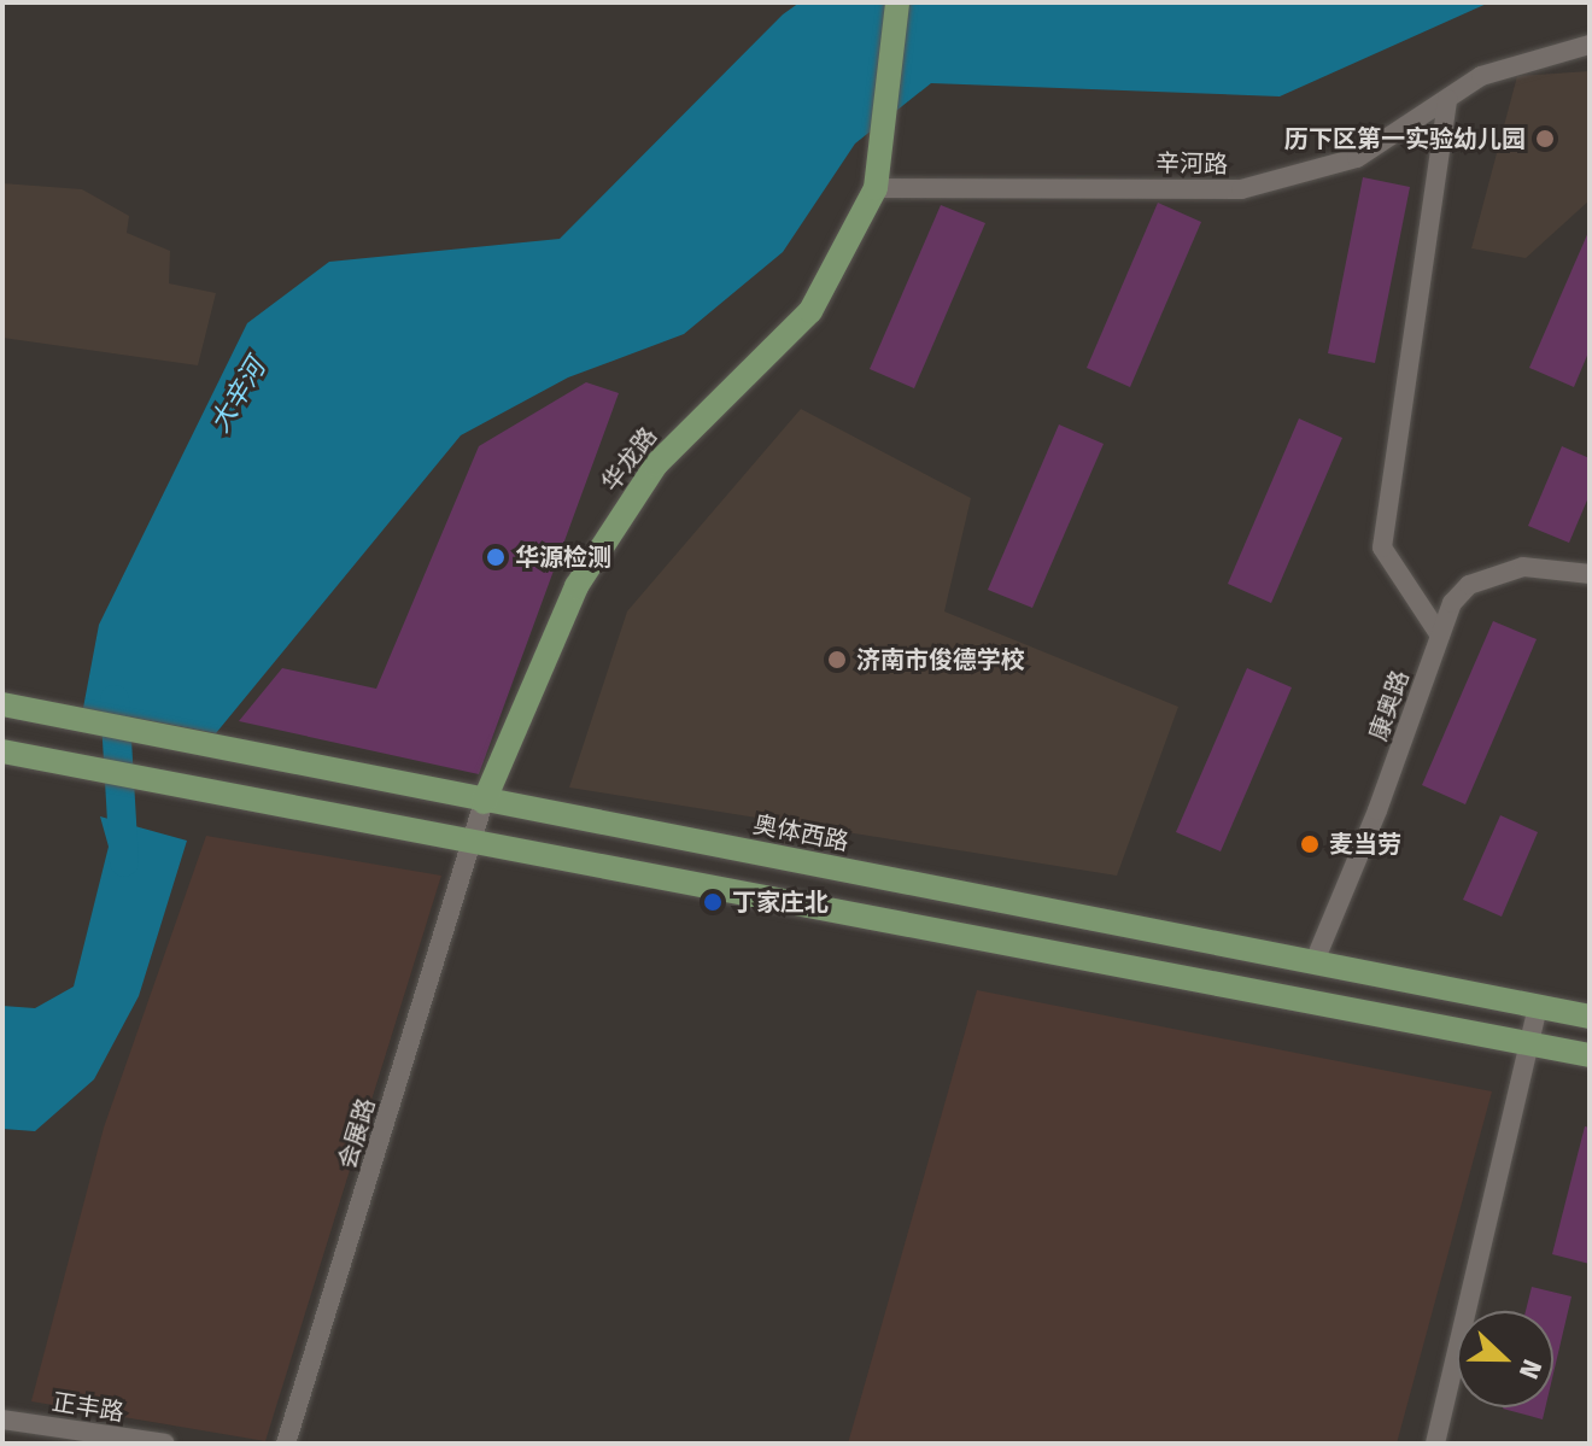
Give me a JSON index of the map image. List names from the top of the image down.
{
  "streets": {
    "main road": ["华龙路", "奥体西路"],
    "street": [
      "辛河路",
      "康奥路",
      "会展路",
      "正丰路"
    ]
  },
  "crossings": [
    ["辛河路", "华龙路"],
    ["华龙路", "奥体西路"],
    ["康奥路", "奥体西路"]
  ],
  "water": ["大辛河"],
  "places": [
    "历下区第一实验幼儿园",
    "华源检测",
    "济南市俊德学校",
    "麦当劳",
    "丁家庄北"
  ],
  "north": "right"
}
